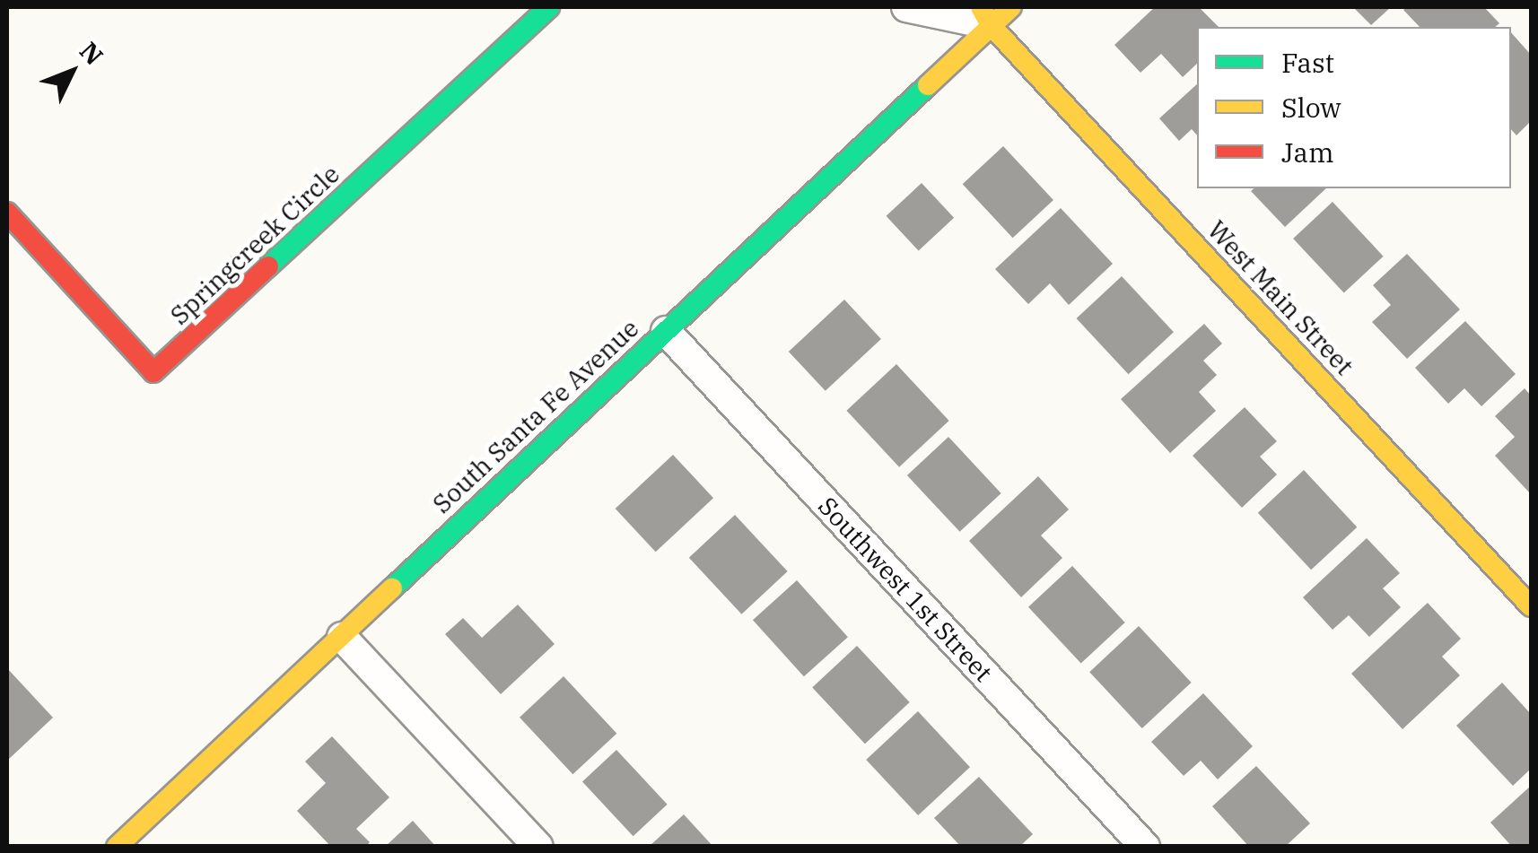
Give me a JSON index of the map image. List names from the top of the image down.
{
  "streets": {
    "street": [
      "Springcreek Circle",
      "West Main Street",
      "South Santa Fe Avenue",
      "Southwest 1st Street"
    ]
  },
  "crossings": [
    ["West Main Street", "South Santa Fe Avenue"],
    ["South Santa Fe Avenue", "Southwest 1st Street"]
  ],
  "legend": ["Fast", "Slow", "Jam"],
  "north": "top right"
}
